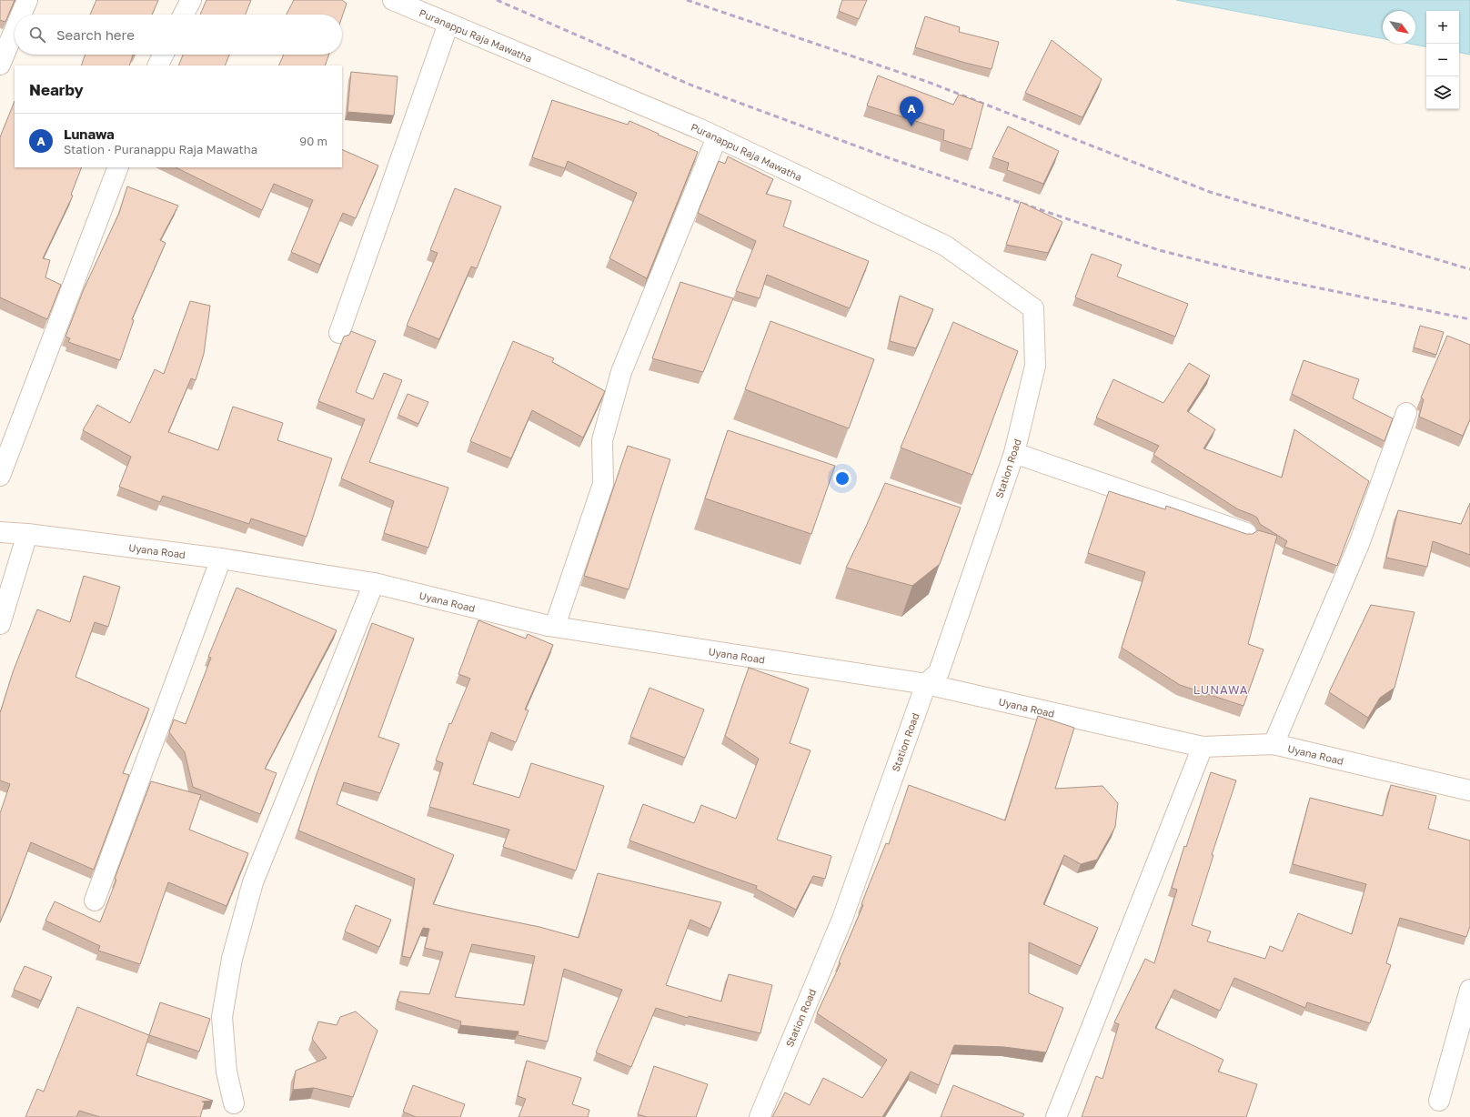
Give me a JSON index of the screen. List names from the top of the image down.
{
  "streets": {
    "street": ["Puranappu Raja Mawatha", "Station Road", "Uyana Road"]
  },
  "crossings": [
    ["Puranappu Raja Mawatha", "Station Road"],
    ["Station Road", "Uyana Road"]
  ],
  "districts": ["LUNAWA"],
  "north": "bottom right",
  "page": {
    "map_buttons": ["+", "−"],
    "search": "Search here",
    "heading": "Nearby",
    "pins": "A",
    "list": [
      {
        "mark": "A",
        "name": "Lunawa",
        "note": "Station · Puranappu Raja Mawatha",
        "value": "90 m"
      }
    ]
  }
}
